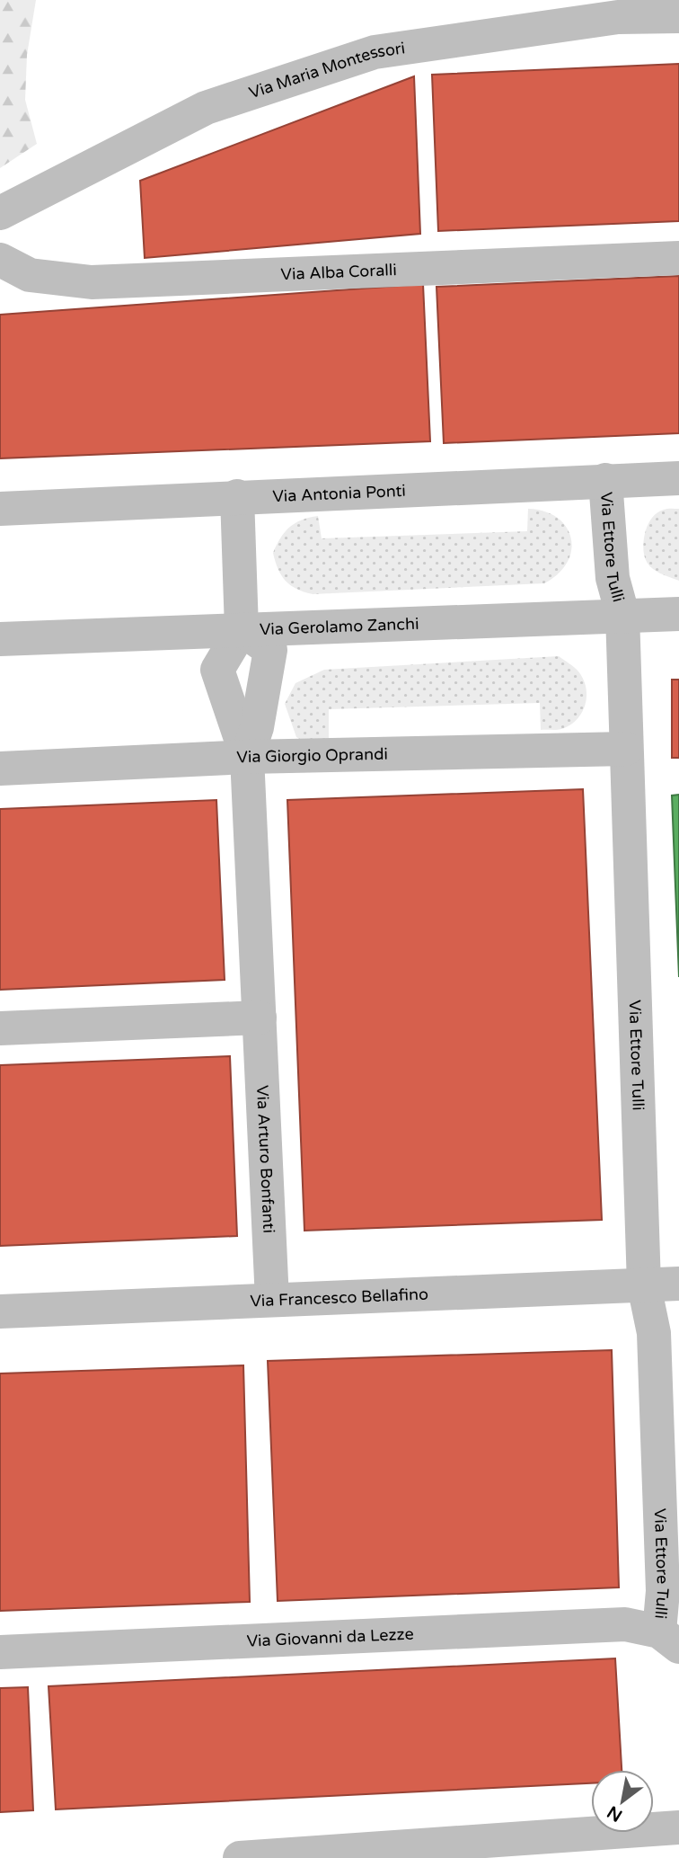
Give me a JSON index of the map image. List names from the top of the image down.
{
  "streets": {
    "street": [
      "Via Maria Montessori",
      "Via Alba Coralli",
      "Via Antonia Ponti",
      "Via Ettore Tulli",
      "Via Gerolamo Zanchi",
      "Via Giorgio Oprandi",
      "Via Arturo Bonfanti",
      "Via Francesco Bellafino",
      "Via Giovanni da Lezze"
    ]
  },
  "crossings": [
    ["Via Antonia Ponti", "Via Ettore Tulli"],
    ["Via Ettore Tulli", "Via Gerolamo Zanchi"],
    ["Via Ettore Tulli", "Via Giorgio Oprandi"],
    ["Via Ettore Tulli", "Via Francesco Bellafino"],
    ["Via Ettore Tulli", "Via Giovanni da Lezze"],
    ["Via Gerolamo Zanchi", "Via Arturo Bonfanti"],
    ["Via Giorgio Oprandi", "Via Arturo Bonfanti"],
    ["Via Arturo Bonfanti", "Via Francesco Bellafino"]
  ],
  "north": "bottom left"
}
